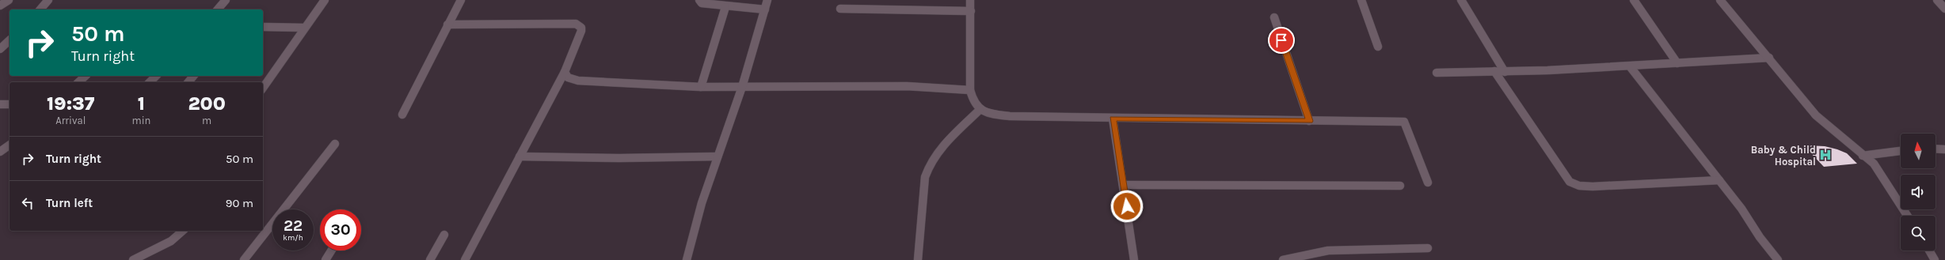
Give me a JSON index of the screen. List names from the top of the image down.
{
  "places": {
    "hospital": ["Baby & Child Hospital"]
  },
  "north": "top",
  "page": {
    "turn": ["50 m", "Turn right"],
    "eta": [
      "19:37",
      "Arrival",
      "1",
      "min",
      "200",
      "m"
    ],
    "list": [
      {
        "name": "Turn right",
        "value": "50 m"
      },
      {
        "name": "Turn left",
        "value": "90 m"
      }
    ],
    "speed": "22 km/h",
    "limit": "30"
  }
}
